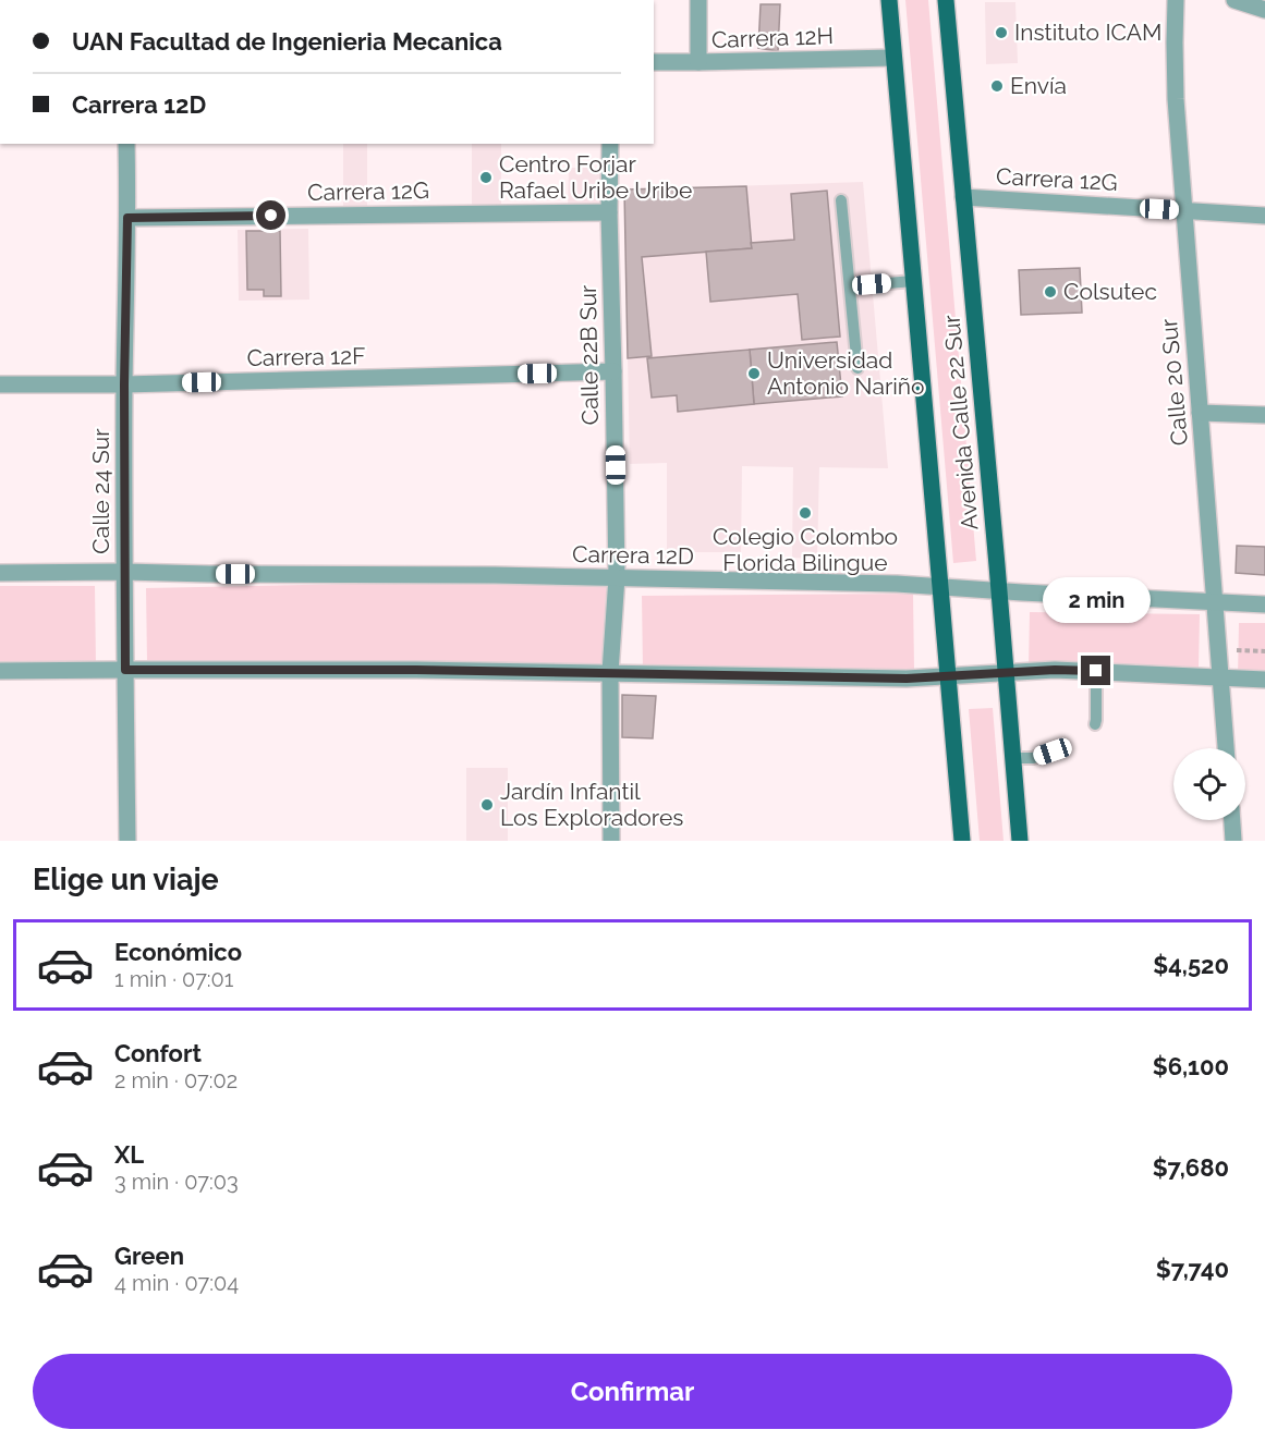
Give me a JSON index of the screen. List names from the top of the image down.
{
  "streets": {
    "main road": ["Avenida Calle 22 Sur"],
    "street": [
      "Carrera 12H",
      "Carrera 12G",
      "Calle 22B Sur",
      "Carrera 12F",
      "Calle 20 Sur",
      "Calle 24 Sur",
      "Carrera 12D"
    ]
  },
  "crossings": [
    ["Carrera 12H", "Avenida Calle 22 Sur"],
    ["Carrera 12G", "Calle 22B Sur"],
    ["Carrera 12G", "Calle 20 Sur"],
    ["Carrera 12G", "Avenida Calle 22 Sur"],
    ["Carrera 12G", "Calle 24 Sur"],
    ["Calle 22B Sur", "Carrera 12F"],
    ["Calle 22B Sur", "Carrera 12D"],
    ["Carrera 12F", "Calle 24 Sur"],
    ["Calle 20 Sur", "Carrera 12D"],
    ["Avenida Calle 22 Sur", "Carrera 12D"],
    ["Calle 24 Sur", "Carrera 12D"]
  ],
  "places": [
    "Instituto ICAM",
    "Envía",
    "Centro Forjar Rafael Uribe Uribe",
    "Colsutec",
    "Universidad Antonio Nariño",
    "Colegio Colombo Florida Bilingue",
    "Jardín Infantil Los Exploradores"
  ],
  "page": {
    "banner": ["UAN Facultad de Ingenieria Mecanica", "Carrera 12D"],
    "bubble": "2 min",
    "heading": "Elige un viaje",
    "list": [
      {
        "name": "Económico",
        "note": "1 min · 07:01",
        "value": "$4,520"
      },
      {
        "name": "Confort",
        "note": "2 min · 07:02",
        "value": "$6,100"
      },
      {
        "name": "XL",
        "note": "3 min · 07:03",
        "value": "$7,680"
      },
      {
        "name": "Green",
        "note": "4 min · 07:04",
        "value": "$7,740"
      }
    ],
    "buttons": "Confirmar"
  }
}
